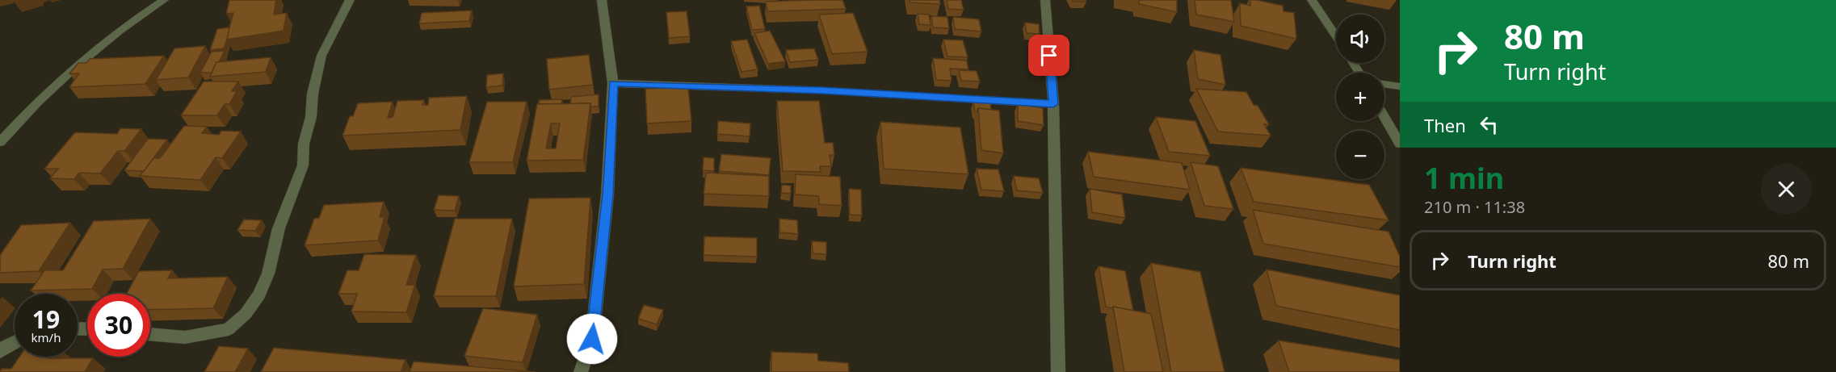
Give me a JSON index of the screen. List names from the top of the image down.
{
  "page": {
    "turn": ["80 m", "Turn right"],
    "map_buttons": ["+", "−"],
    "then": "Then",
    "heading": ["1 min", "210 m · 11:38"],
    "list": [
      {
        "name": "Turn right",
        "value": "80 m"
      }
    ],
    "speed": "19 km/h",
    "limit": "30"
  }
}
